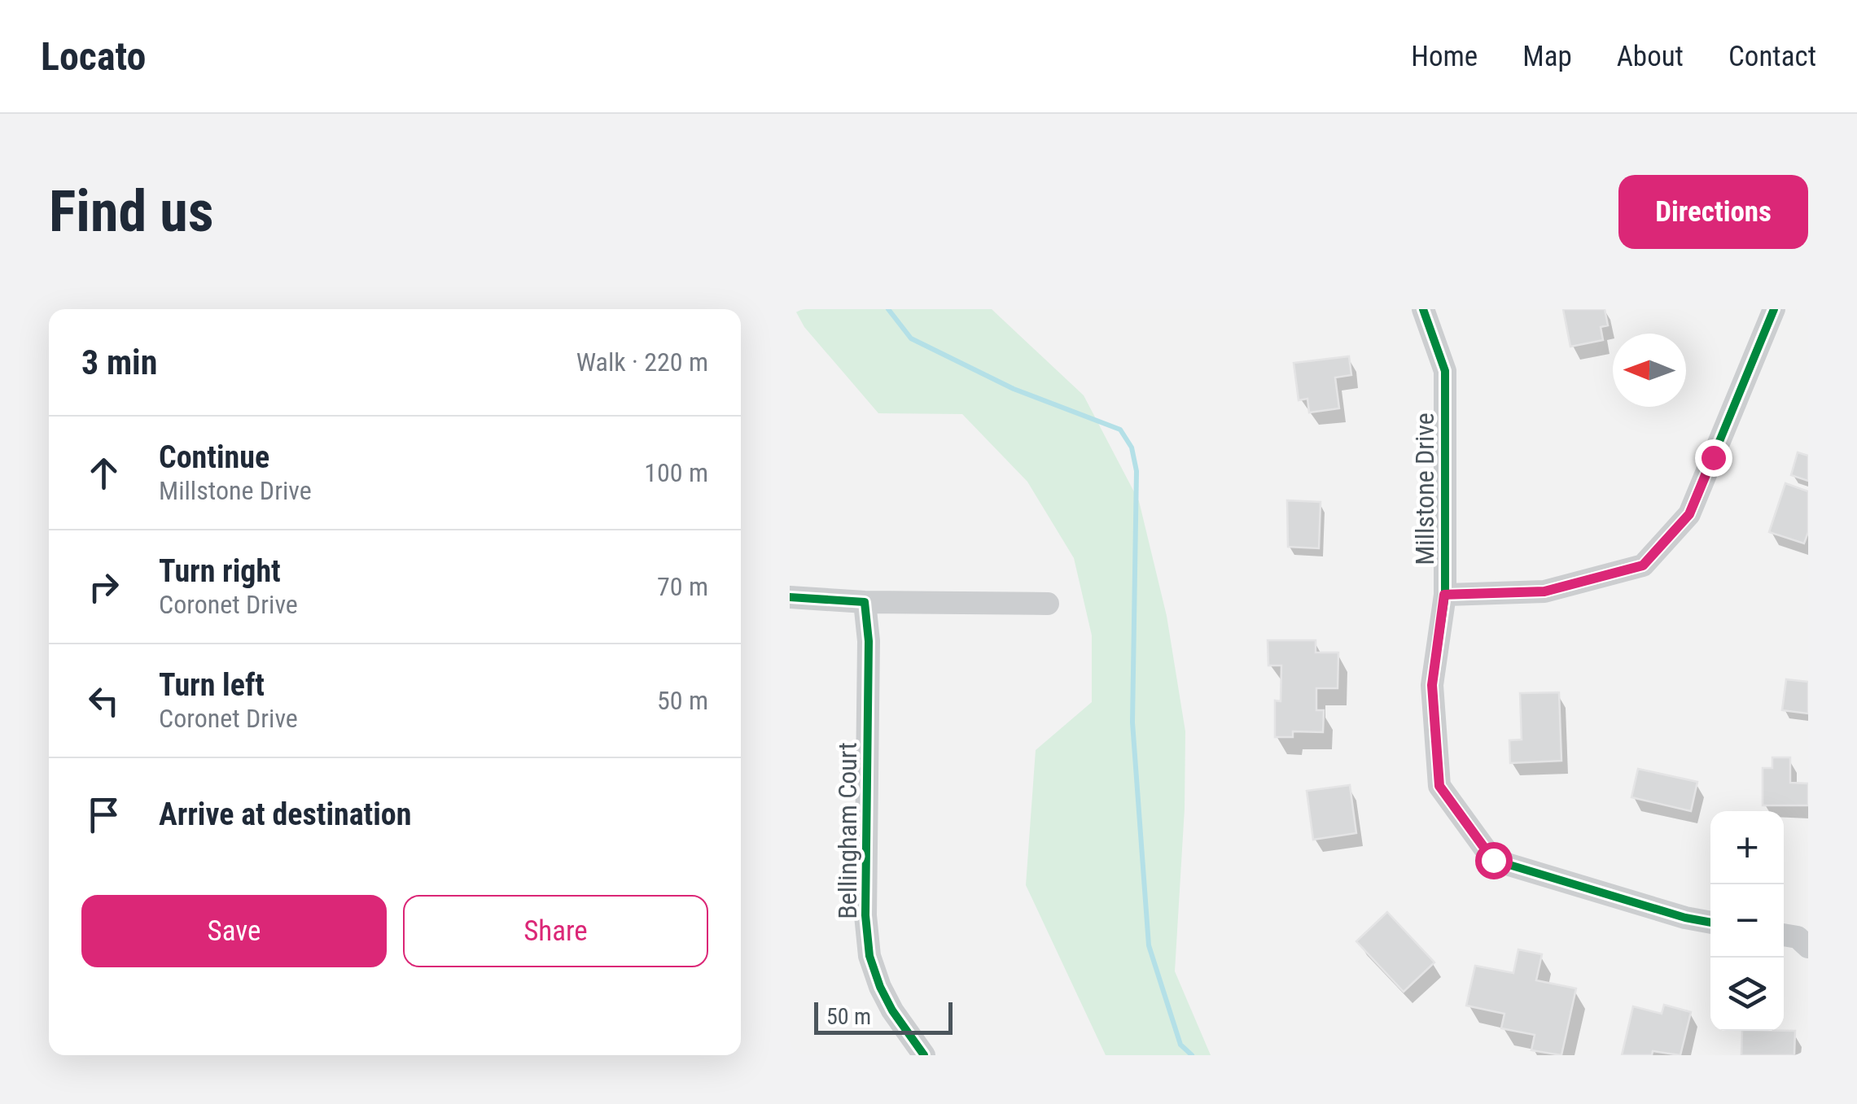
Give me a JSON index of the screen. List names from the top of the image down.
{
  "streets": {
    "street": ["Millstone Drive", "Bellingham Court"]
  },
  "scale_bar": "50 m",
  "north": "left",
  "page": {
    "header": "Locato",
    "nav": [
      "Home",
      "Map",
      "About",
      "Contact"
    ],
    "buttons": [
      "Directions",
      ["Save", "Share"]
    ],
    "title": "Find us",
    "heading": ["3 min", "Walk · 220 m"],
    "list": [
      ["Continue", "Millstone Drive", "100 m"],
      ["Turn right", "Coronet Drive", "70 m"],
      ["Turn left", "Coronet Drive", "50 m"],
      "Arrive at destination"
    ],
    "map_buttons": ["+", "−"],
    "scale": "50 m"
  }
}
